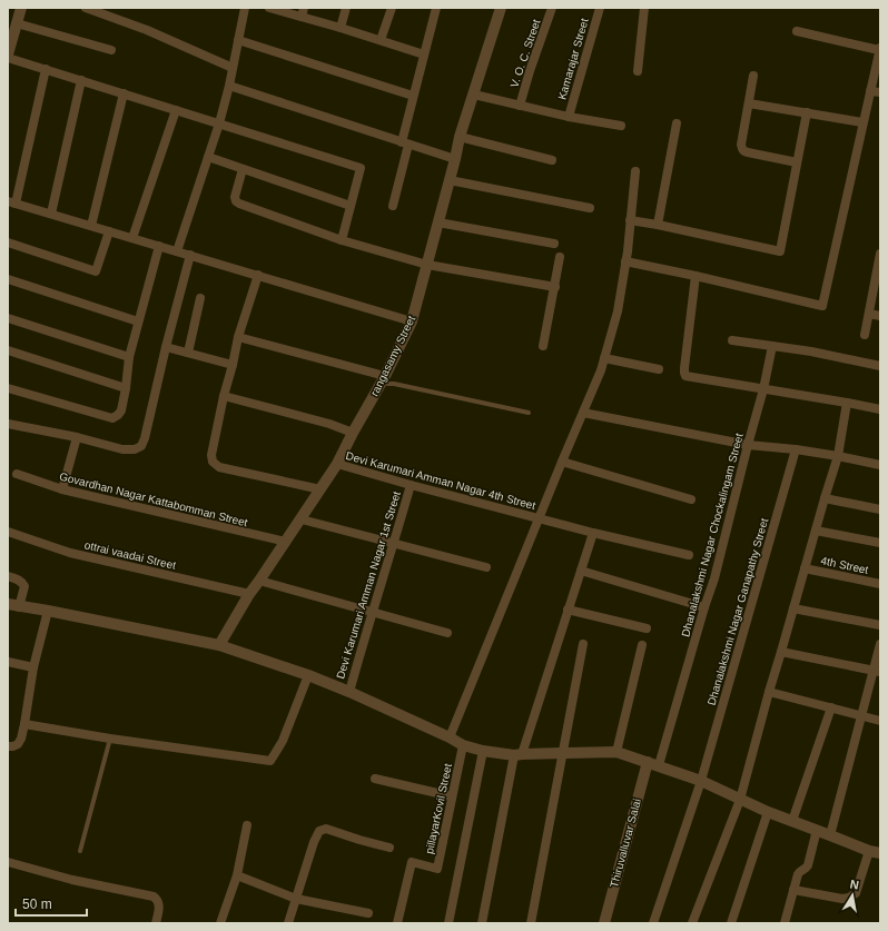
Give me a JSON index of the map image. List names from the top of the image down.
{
  "streets": {
    "street": [
      "V. O. C. Street",
      "Kamarajar Street",
      "rangasamy Street",
      "Devi Karumari Amman Nagar 4th Street",
      "Govardhan Nagar Kattabomman Street",
      "Dhanalakshmi Nagar Chockalingam Street",
      "ottrai vaadai Street",
      "4th Street",
      "Devi Karumari Amman Nagar 1st Street",
      "Dhanalakshmi Nagar Ganapathy Street",
      "pillayarKovil Street",
      "Thiruvalluvar Salai"
    ]
  },
  "crossings": [
    ["rangasamy Street", "Devi Karumari Amman Nagar 4th Street"],
    ["rangasamy Street", "Govardhan Nagar Kattabomman Street"],
    ["rangasamy Street", "ottrai vaadai Street"],
    ["Devi Karumari Amman Nagar 4th Street", "Devi Karumari Amman Nagar 1st Street"]
  ],
  "scale_bar": "50 m",
  "north": "top"
}
